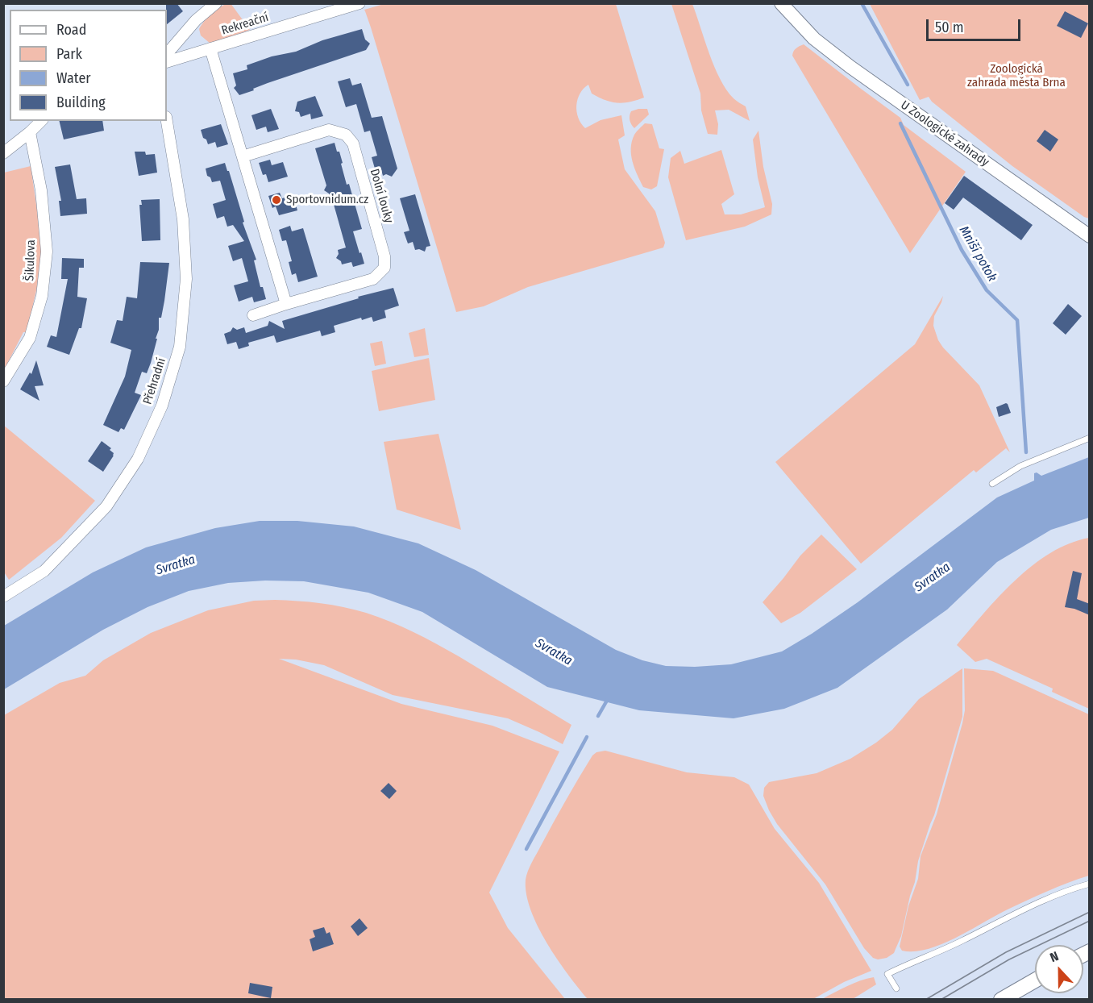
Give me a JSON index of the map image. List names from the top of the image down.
{
  "streets": {
    "street": [
      "Rekreační",
      "U Zoologické zahrady",
      "Dolní louky",
      "Šikulova",
      "Přehradní"
    ]
  },
  "water": ["Mniší potok", "Svratka"],
  "parks": ["Zoologická zahrada města Brna"],
  "places": ["Sportovnidum.cz"],
  "legend": [
    "Road",
    "Park",
    "Water",
    "Building"
  ],
  "scale_bar": "50 m",
  "north": "top"
}
